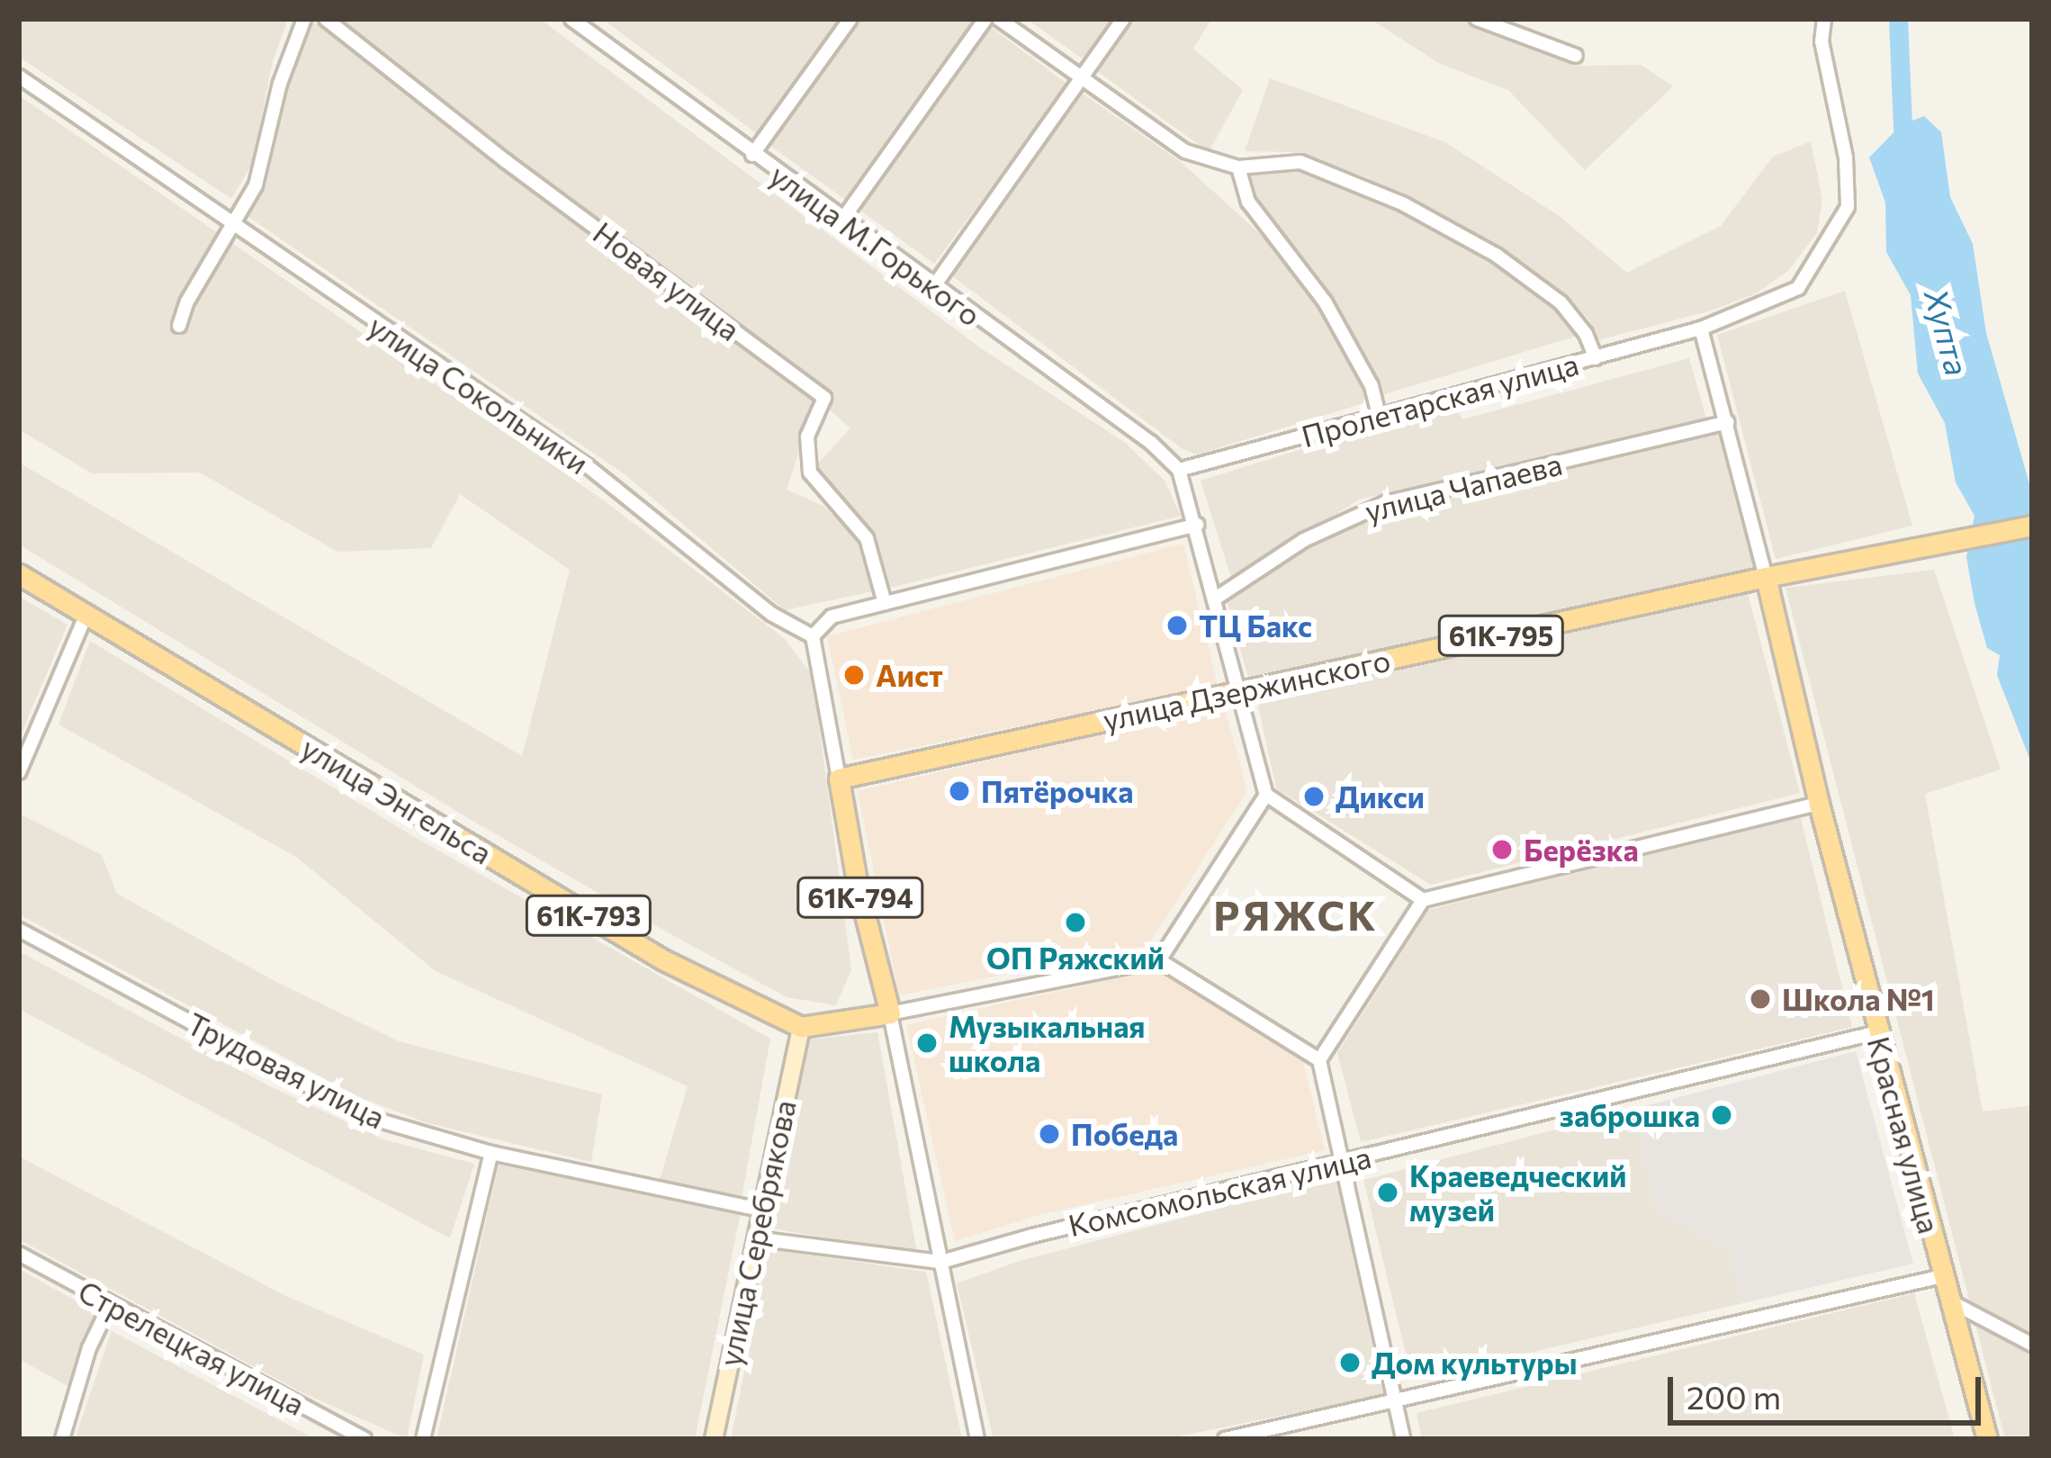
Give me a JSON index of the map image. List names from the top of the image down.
{
  "streets": {
    "main road": [
      "61К-795",
      "улица Дзержинского",
      "улица Энгельса",
      "61К-794",
      "61К-793",
      "Красная улица",
      "улица Серебрякова"
    ],
    "street": [
      "улица М.Горького",
      "Новая улица",
      "улица Сокольники",
      "Пролетарская улица",
      "улица Чапаева",
      "Трудовая улица",
      "Комсомольская улица",
      "Стрелецкая улица"
    ]
  },
  "crossings": [
    ["улица М.Горького", "Пролетарская улица"],
    ["улица Дзержинского", "61К-794"],
    ["улица Дзержинского", "Красная улица"],
    ["улица Энгельса", "улица Серебрякова"],
    ["Трудовая улица", "улица Серебрякова"],
    ["Красная улица", "Комсомольская улица"]
  ],
  "districts": ["РЯЖСК"],
  "water": ["Хупта"],
  "places": [
    "ТЦ Бакс",
    "Аист",
    "Пятёрочка",
    "Дикси",
    "Берёзка",
    "ОП Ряжский",
    "Школа №1",
    "Музыкальная школа",
    "заброшка",
    "Победа",
    "Краеведческий музей",
    "Дом культуры"
  ],
  "scale_bar": "200 m"
}
